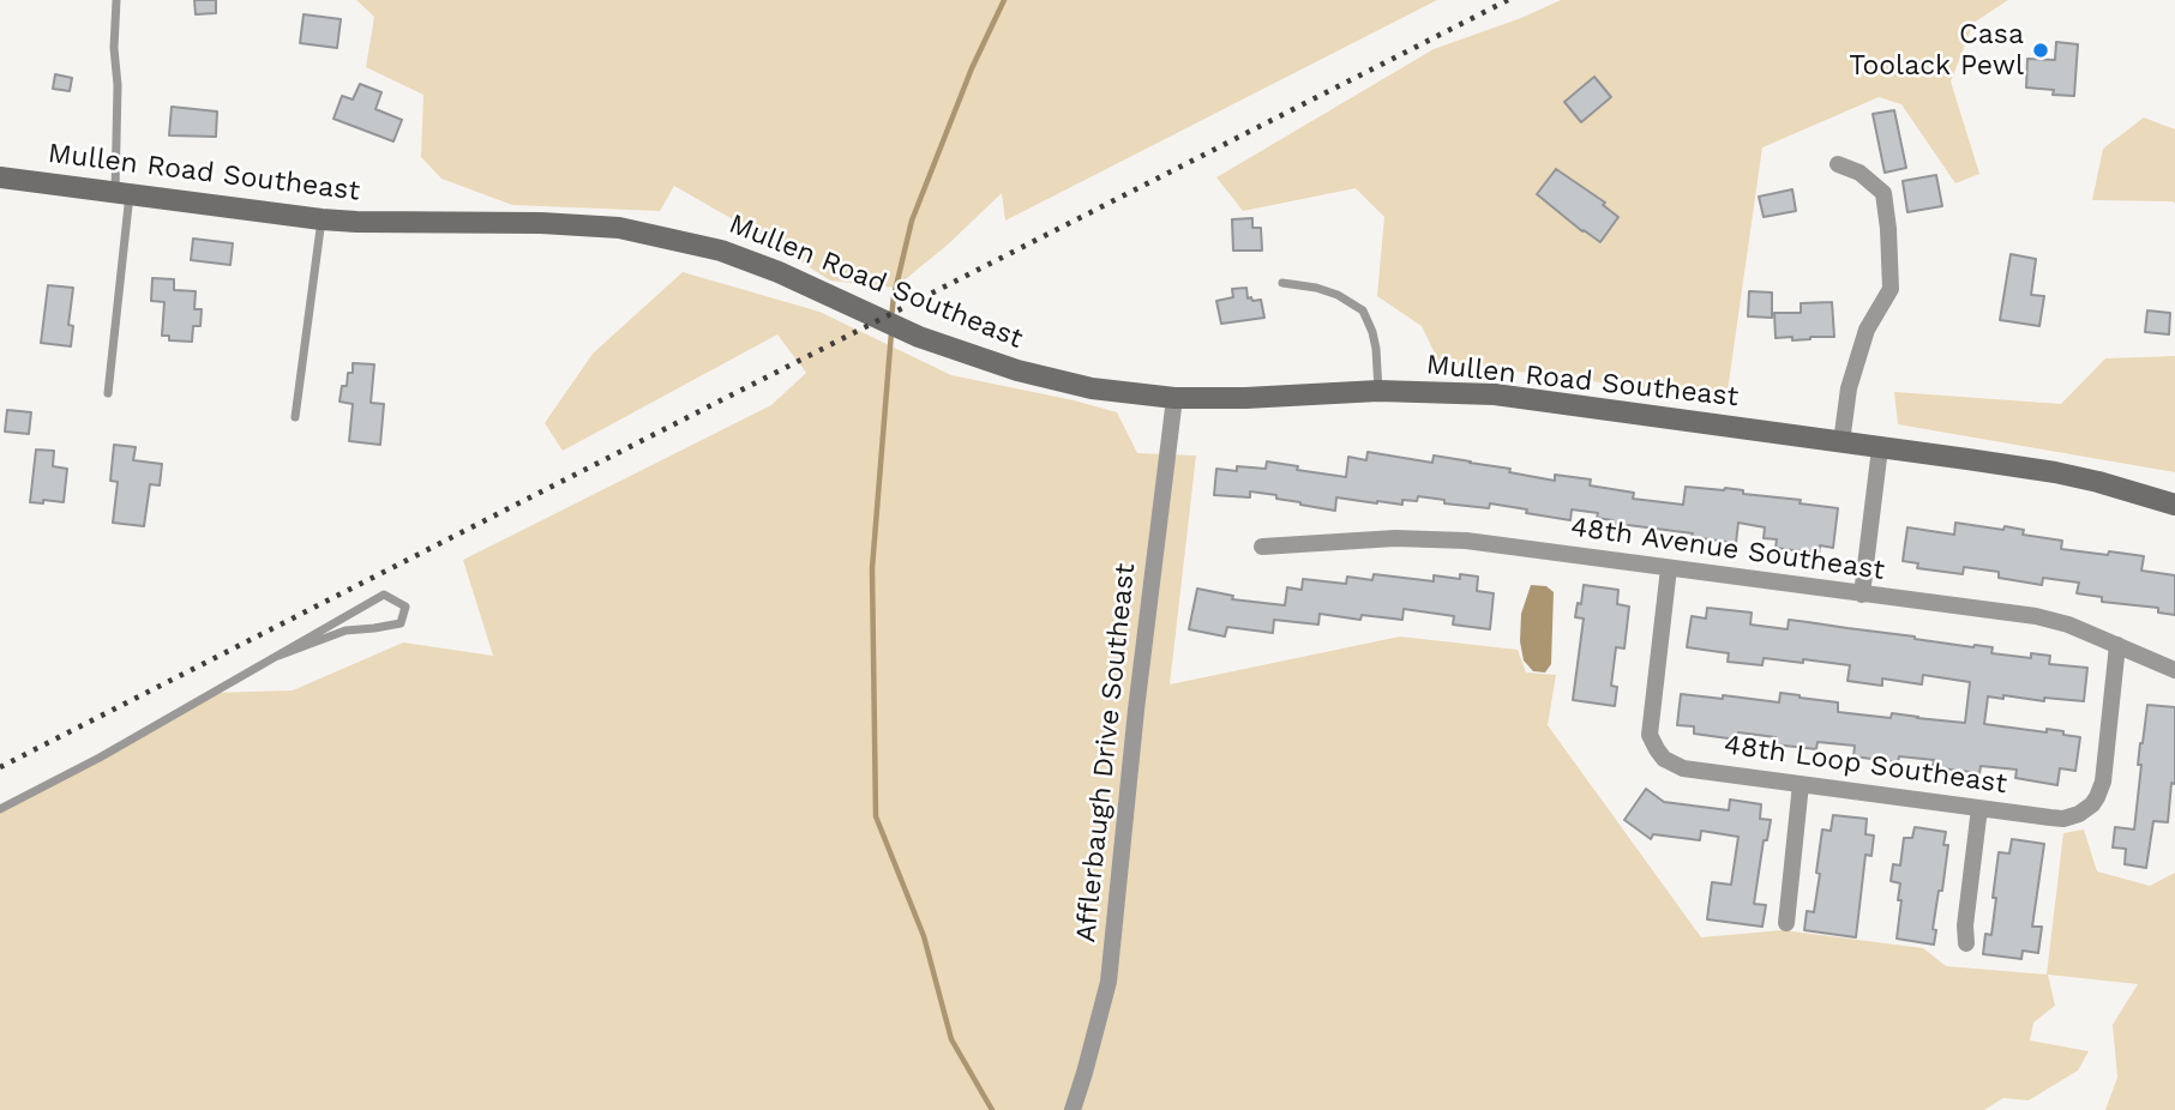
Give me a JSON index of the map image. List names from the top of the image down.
{
  "streets": {
    "street": [
      "Mullen Road Southeast",
      "48th Avenue Southeast",
      "Afflerbaugh Drive Southeast",
      "48th Loop Southeast"
    ]
  },
  "crossings": [
    ["Mullen Road Southeast", "Afflerbaugh Drive Southeast"],
    ["48th Avenue Southeast", "48th Loop Southeast"]
  ],
  "places": ["Casa Toolack Pewl"]
}
